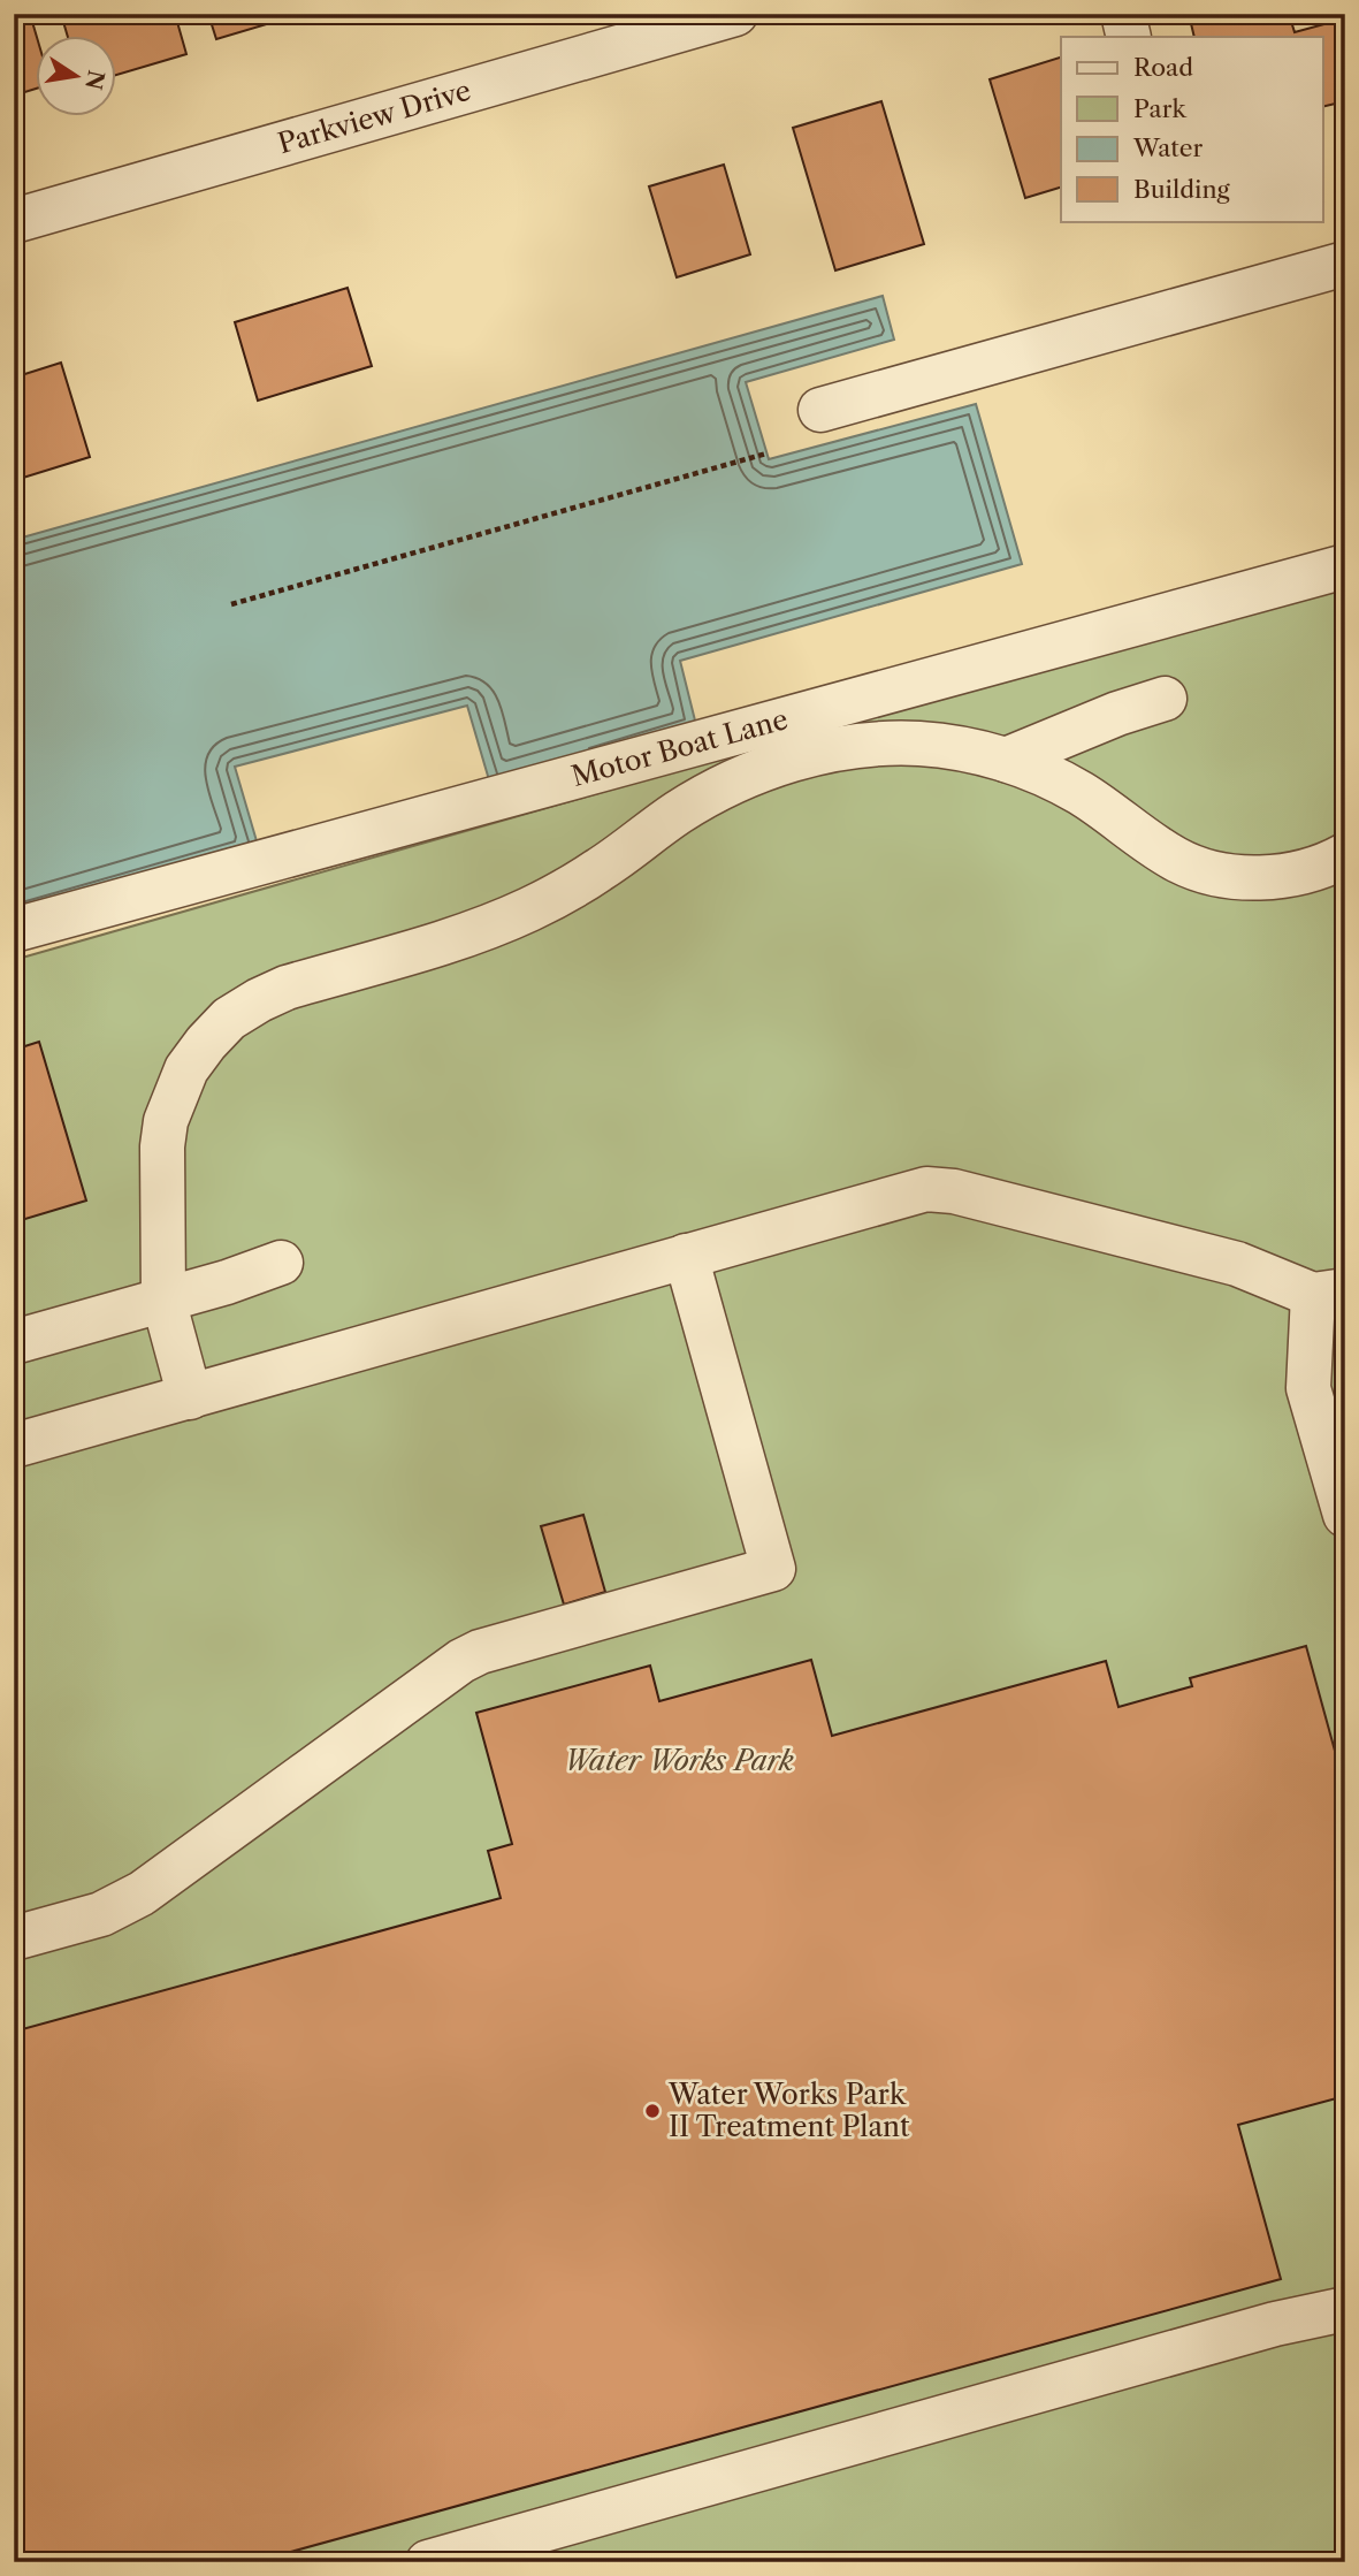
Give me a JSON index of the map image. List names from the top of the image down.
{
  "streets": {
    "street": ["Parkview Drive", "Motor Boat Lane"]
  },
  "parks": ["Water Works Park"],
  "places": ["Water Works Park II Treatment Plant"],
  "legend": [
    "Road",
    "Park",
    "Water",
    "Building"
  ],
  "north": "right"
}
